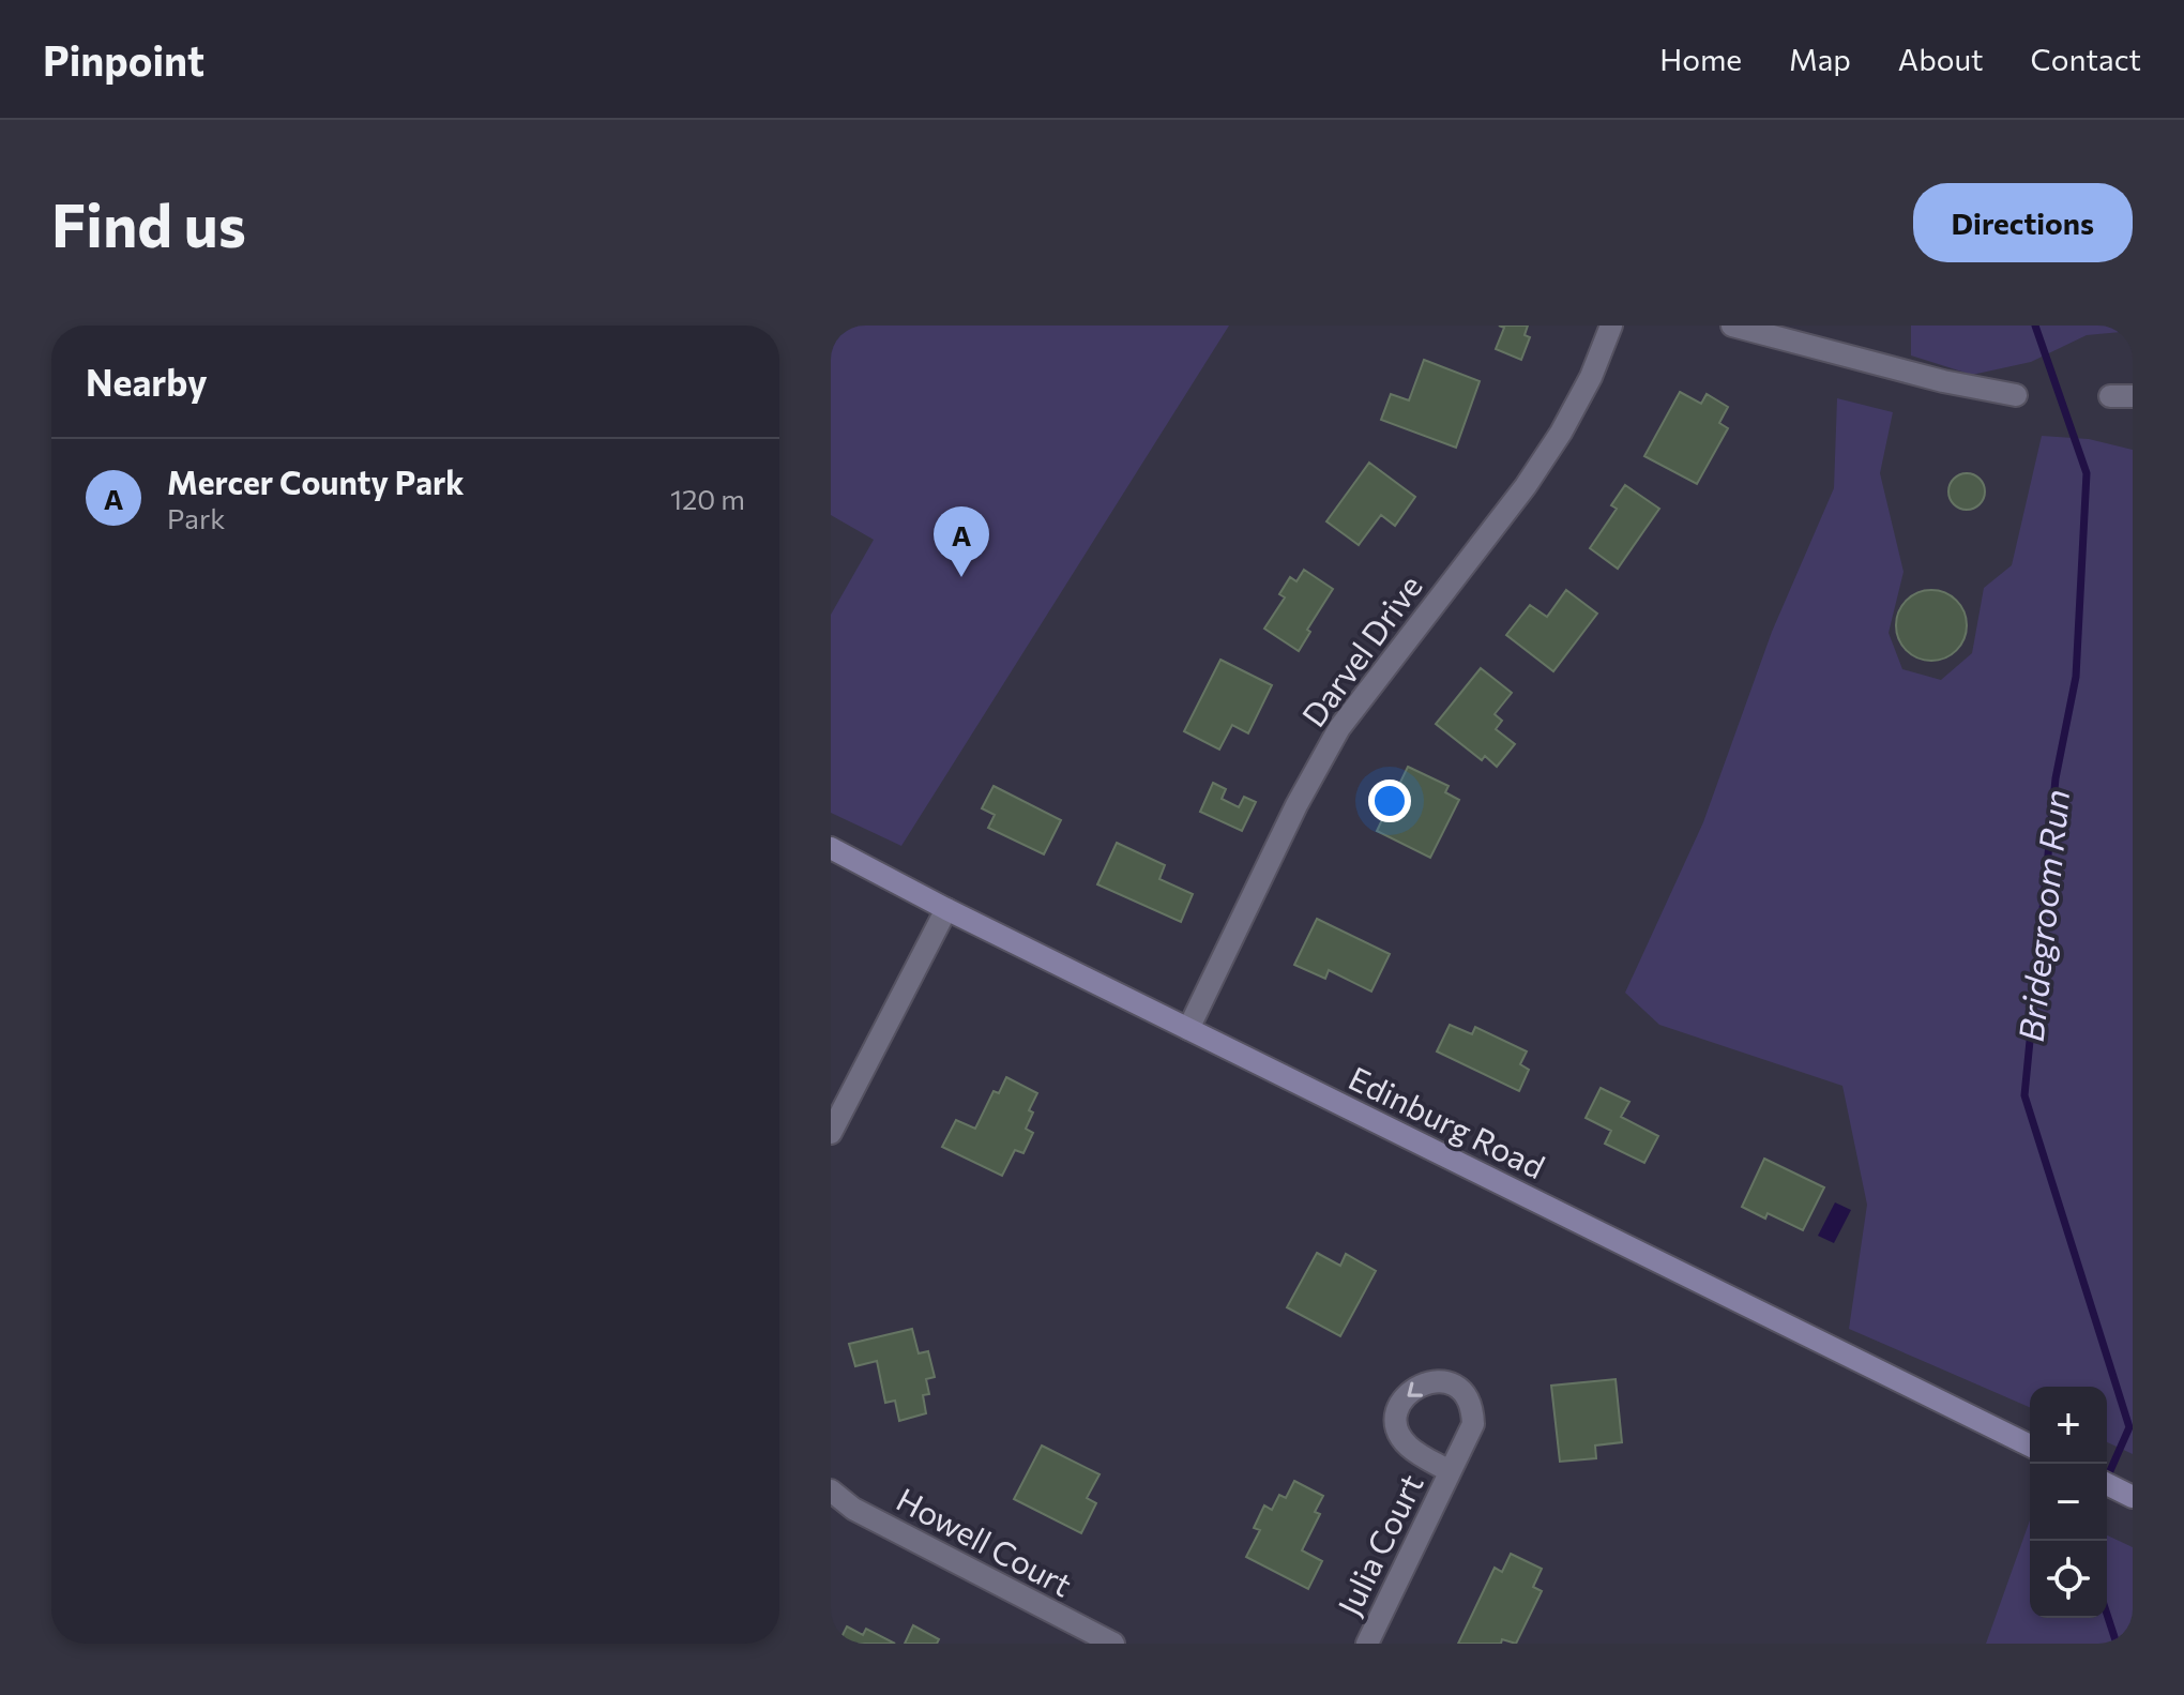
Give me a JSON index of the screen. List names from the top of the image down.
{
  "streets": {
    "main road": ["Edinburg Road"],
    "street": ["Darvel Drive", "Howell Court", "Julia Court"]
  },
  "crossings": [
    ["Darvel Drive", "Edinburg Road"]
  ],
  "water": ["Bridegroom Run"],
  "page": {
    "header": "Pinpoint",
    "nav": [
      "Home",
      "Map",
      "About",
      "Contact"
    ],
    "buttons": "Directions",
    "title": "Find us",
    "heading": "Nearby",
    "list": [
      {
        "mark": "A",
        "name": "Mercer County Park",
        "note": "Park",
        "value": "120 m"
      }
    ],
    "pins": "A",
    "map_buttons": ["+", "−"]
  }
}
